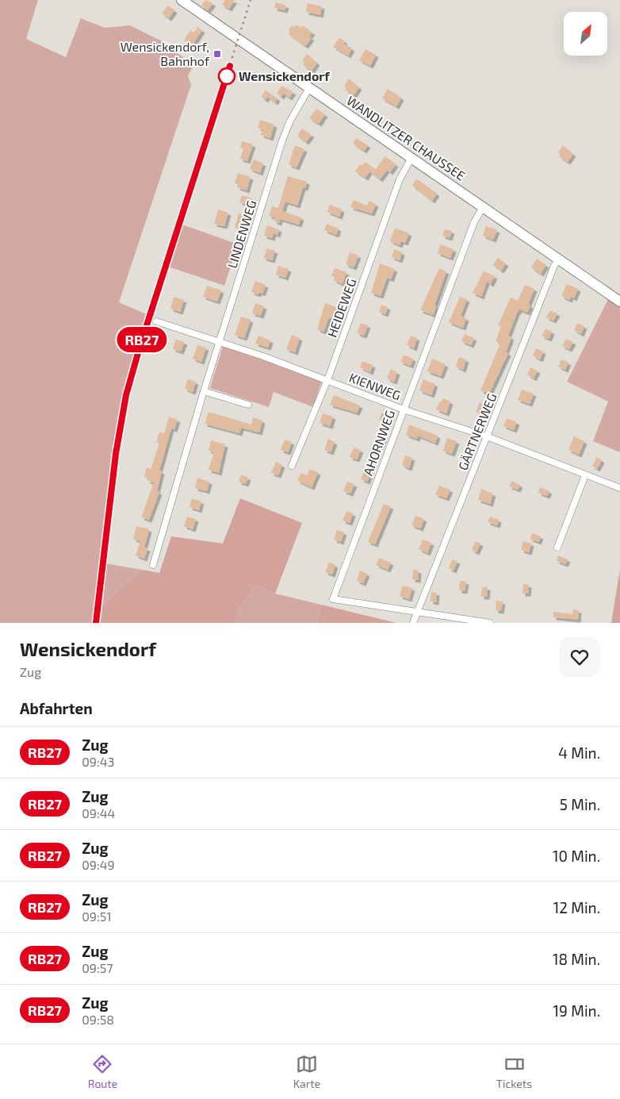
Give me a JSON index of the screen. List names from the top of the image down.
{
  "streets": {
    "main road": ["WANDLITZER CHAUSSEE"],
    "street": [
      "LINDENWEG",
      "HEIDEWEG",
      "KIENWEG",
      "GÄRTNERWEG",
      "AHORNWEG"
    ]
  },
  "crossings": [
    ["WANDLITZER CHAUSSEE", "LINDENWEG"],
    ["WANDLITZER CHAUSSEE", "HEIDEWEG"],
    ["WANDLITZER CHAUSSEE", "GÄRTNERWEG"],
    ["WANDLITZER CHAUSSEE", "AHORNWEG"],
    ["LINDENWEG", "KIENWEG"],
    ["HEIDEWEG", "KIENWEG"],
    ["KIENWEG", "GÄRTNERWEG"],
    ["KIENWEG", "AHORNWEG"],
    ["GÄRTNERWEG", "AHORNWEG"]
  ],
  "places": {
    "transit": ["Wensickendorf, Bahnhof"],
    "other": ["Wensickendorf"]
  },
  "north": "top right",
  "page": {
    "on_map": "RB27",
    "heading": [
      ["Wensickendorf", "Zug"],
      "Abfahrten"
    ],
    "list": [
      {
        "mark": "RB27",
        "name": "Zug",
        "note": "09:43",
        "value": "4 Min."
      },
      {
        "mark": "RB27",
        "name": "Zug",
        "note": "09:44",
        "value": "5 Min."
      },
      {
        "mark": "RB27",
        "name": "Zug",
        "note": "09:49",
        "value": "10 Min."
      },
      {
        "mark": "RB27",
        "name": "Zug",
        "note": "09:51",
        "value": "12 Min."
      },
      {
        "mark": "RB27",
        "name": "Zug",
        "note": "09:57",
        "value": "18 Min."
      },
      {
        "mark": "RB27",
        "name": "Zug",
        "note": "09:58",
        "value": "19 Min."
      }
    ],
    "tabs": ["Route", "Karte", "Tickets"]
  }
}
